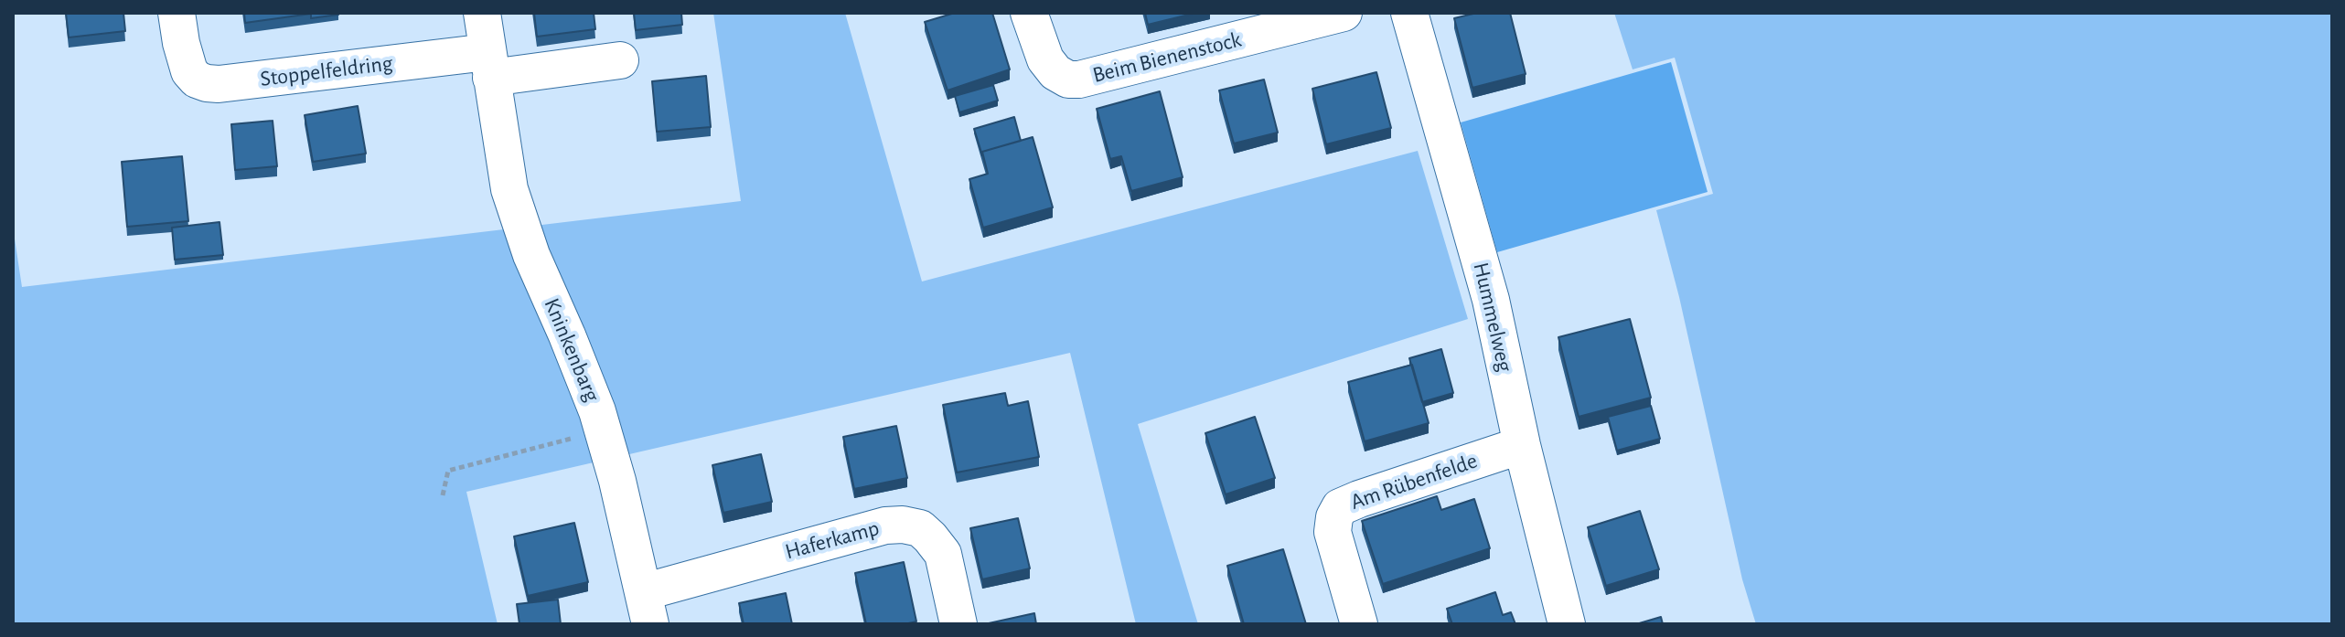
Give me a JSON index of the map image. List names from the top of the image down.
{
  "streets": {
    "street": [
      "Beim Bienenstock",
      "Stoppelfeldring",
      "Hummelweg",
      "Kninkenbarg",
      "Am Rübenfelde",
      "Haferkamp"
    ]
  },
  "crossings": [
    ["Stoppelfeldring", "Kninkenbarg"],
    ["Hummelweg", "Am Rübenfelde"],
    ["Kninkenbarg", "Haferkamp"]
  ]
}
